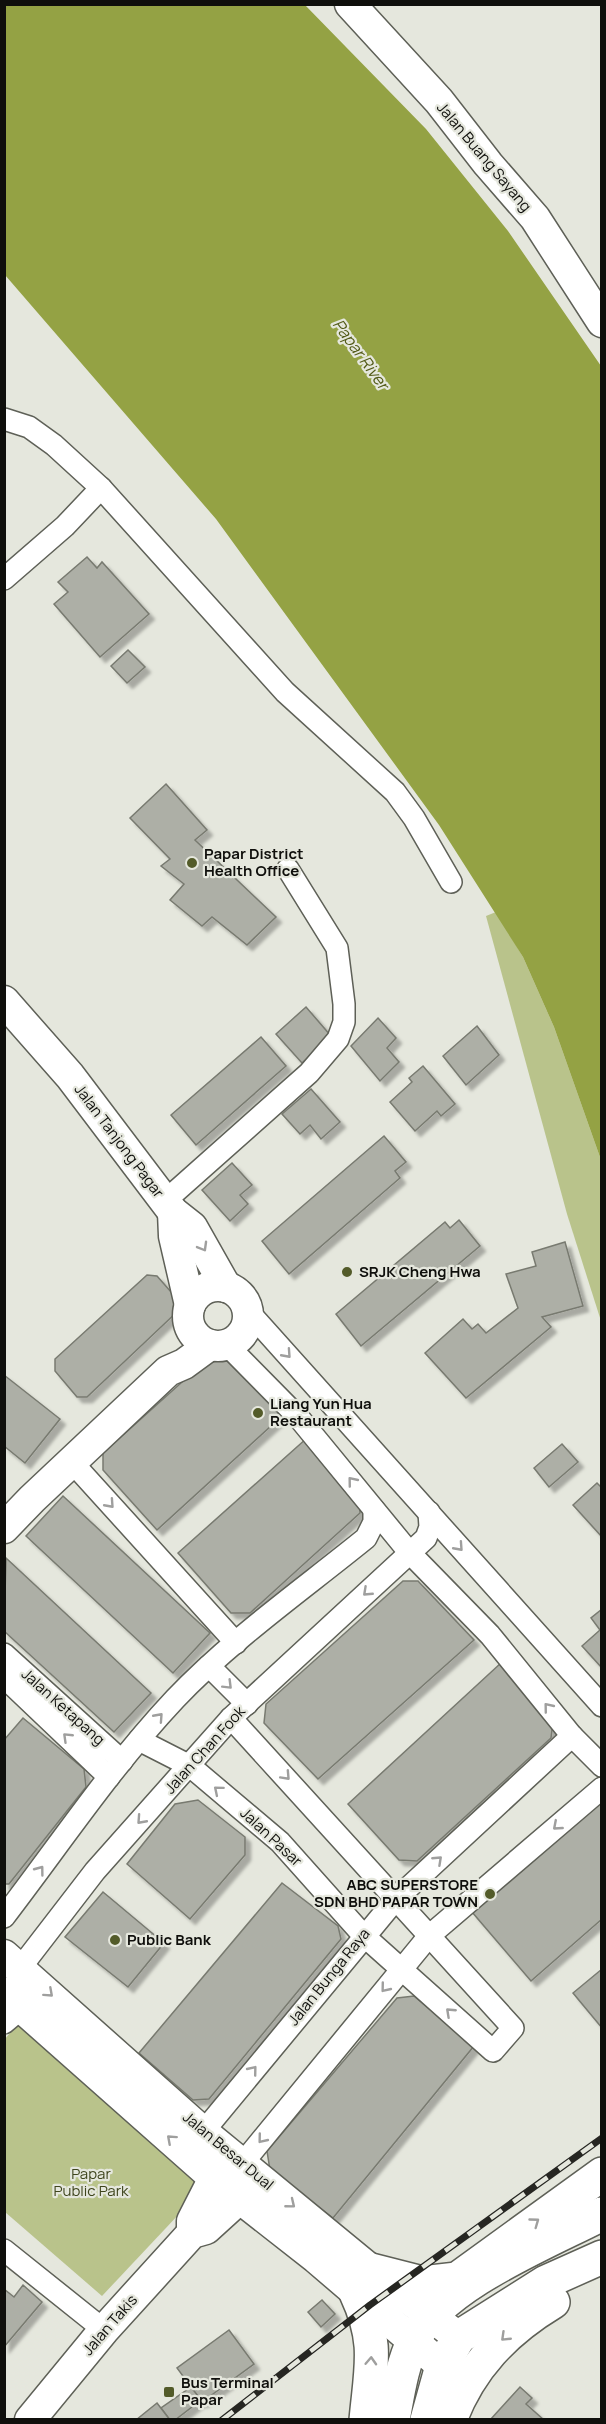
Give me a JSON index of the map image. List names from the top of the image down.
{
  "streets": {
    "main road": [
      "Jalan Buang Sayang",
      "Jalan Tanjong Pagar",
      "Jalan Besar Dual",
      "Jalan Takis"
    ],
    "street": [
      "Jalan Ketapang",
      "Jalan Chan Fook",
      "Jalan Pasar",
      "Jalan Bunga Raya"
    ]
  },
  "crossings": [
    ["Jalan Chan Fook", "Jalan Pasar"],
    ["Jalan Chan Fook", "Jalan Besar Dual"],
    ["Jalan Pasar", "Jalan Bunga Raya"],
    ["Jalan Bunga Raya", "Jalan Besar Dual"],
    ["Jalan Besar Dual", "Jalan Takis"]
  ],
  "water": ["Papar River"],
  "parks": ["Papar Public Park"],
  "places": {
    "other": [
      "Papar District Health Office",
      "SRJK Cheng Hwa",
      "Liang Yun Hua Restaurant",
      "ABC SUPERSTORE SDN BHD PAPAR TOWN",
      "Public Bank"
    ],
    "transit": ["Bus Terminal Papar"]
  }
}
